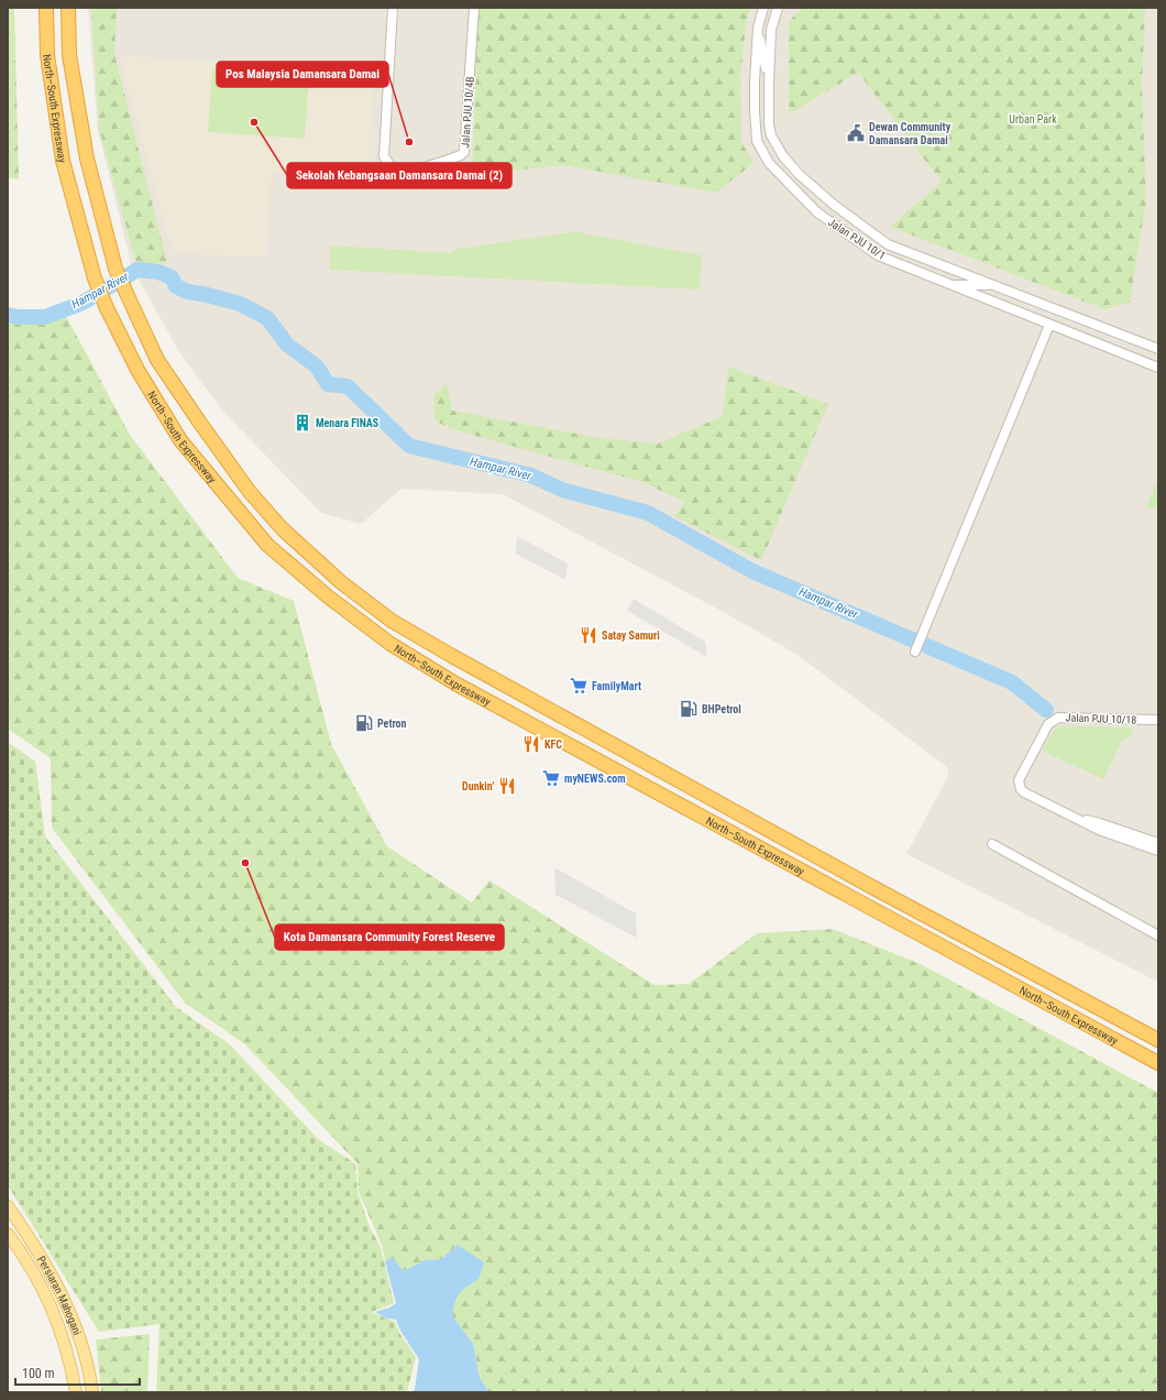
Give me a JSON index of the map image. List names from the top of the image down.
{
  "streets": {
    "highway": ["North–South Expressway"],
    "main road": ["Persiaran Mahogani"],
    "street": ["Jalan PJU 10/4B", "Jalan PJU 10/1", "Jalan PJU 10/18"]
  },
  "water": ["Hampar River"],
  "parks": ["Urban Park"],
  "places": {
    "other": ["Sekolah Kebangsaan Damansara Damai (2)", "Pos Malaysia Damansara Damai", "Kota Damansara Community Forest Reserve"],
    "public building": ["Dewan Community Damansara Damai"],
    "building": ["Menara FINAS"],
    "restaurant": ["Satay Samuri", "KFC", "Dunkin'"],
    "supermarket": ["FamilyMart", "myNEWS.com"],
    "fuel station": ["BHPetrol", "Petron"]
  },
  "scale_bar": "100 m"
}
